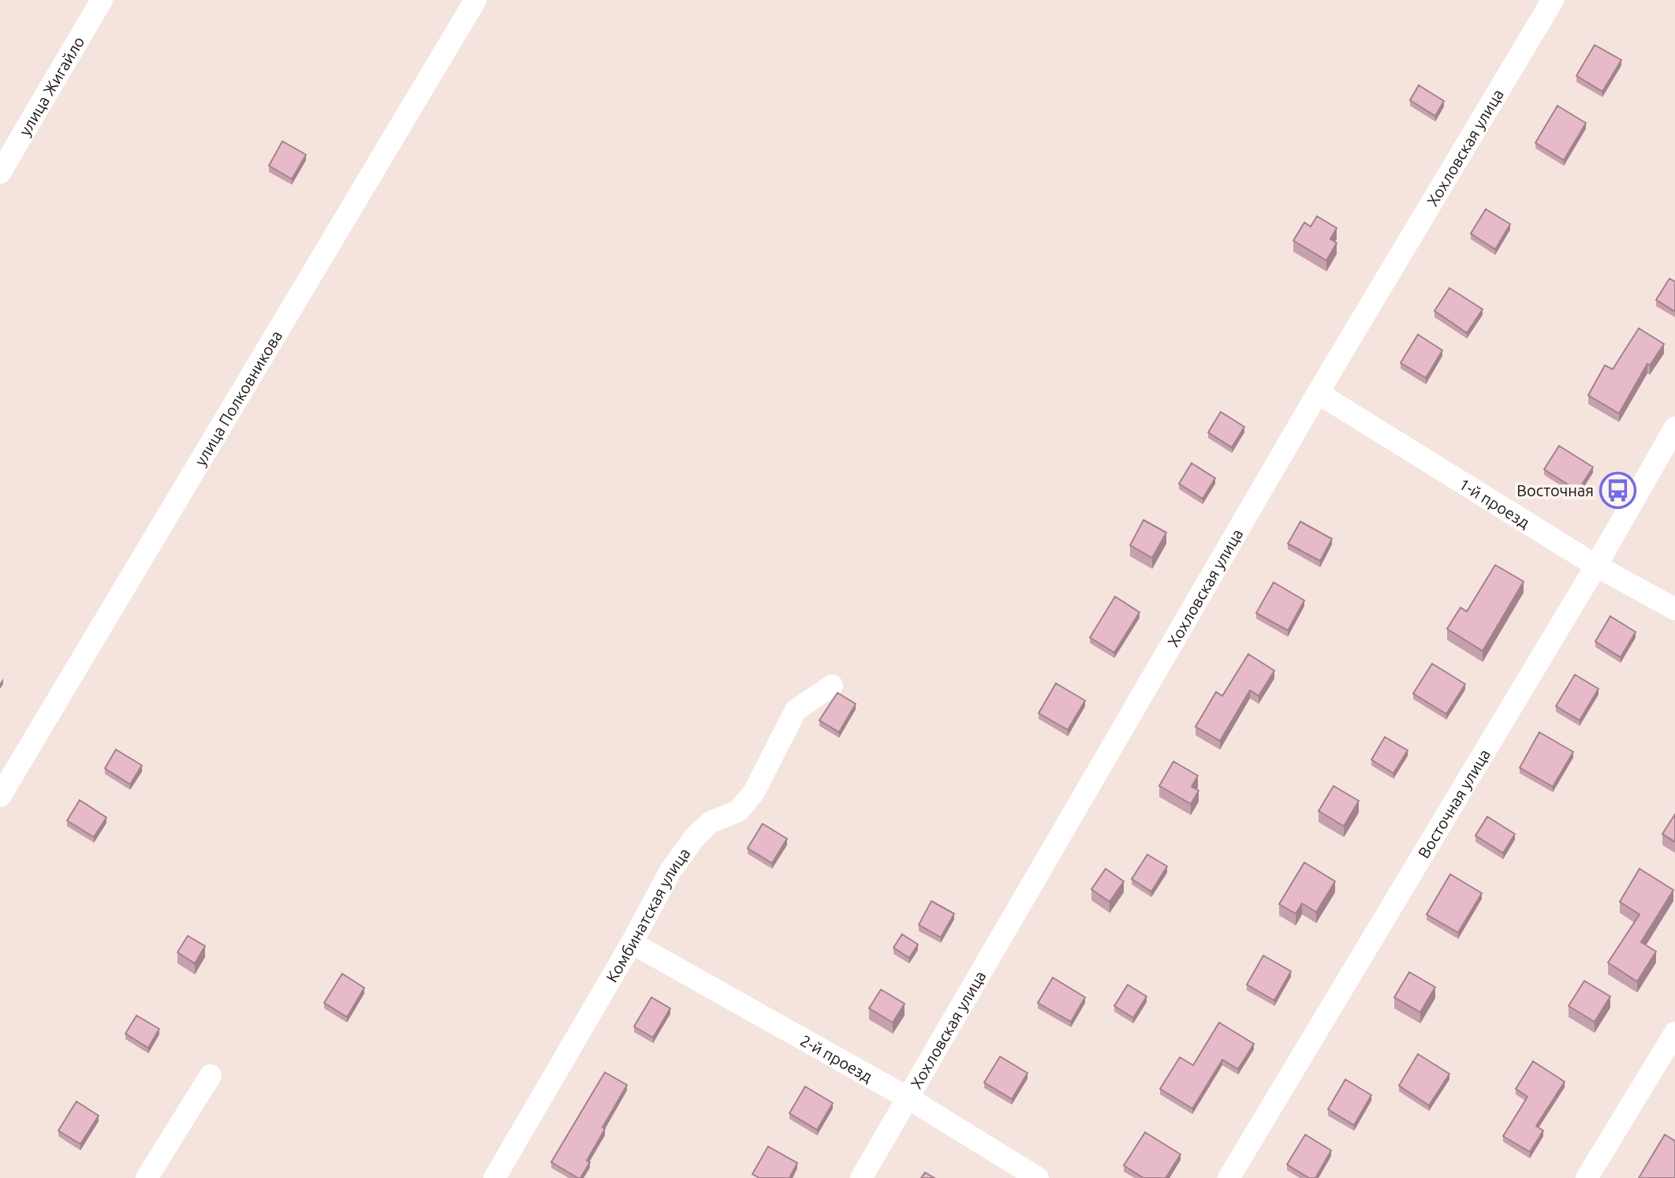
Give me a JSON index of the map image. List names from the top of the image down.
{
  "streets": {
    "street": [
      "улица Жигайло",
      "Хохловская улица",
      "улица Полковникова",
      "1-й проезд",
      "Восточная улица",
      "Комбинатская улица",
      "2-й проезд"
    ]
  },
  "crossings": [
    ["Хохловская улица", "1-й проезд"],
    ["Хохловская улица", "2-й проезд"],
    ["1-й проезд", "Восточная улица"],
    ["Комбинатская улица", "2-й проезд"]
  ],
  "places": {
    "bus stop": ["Восточная"]
  }
}
